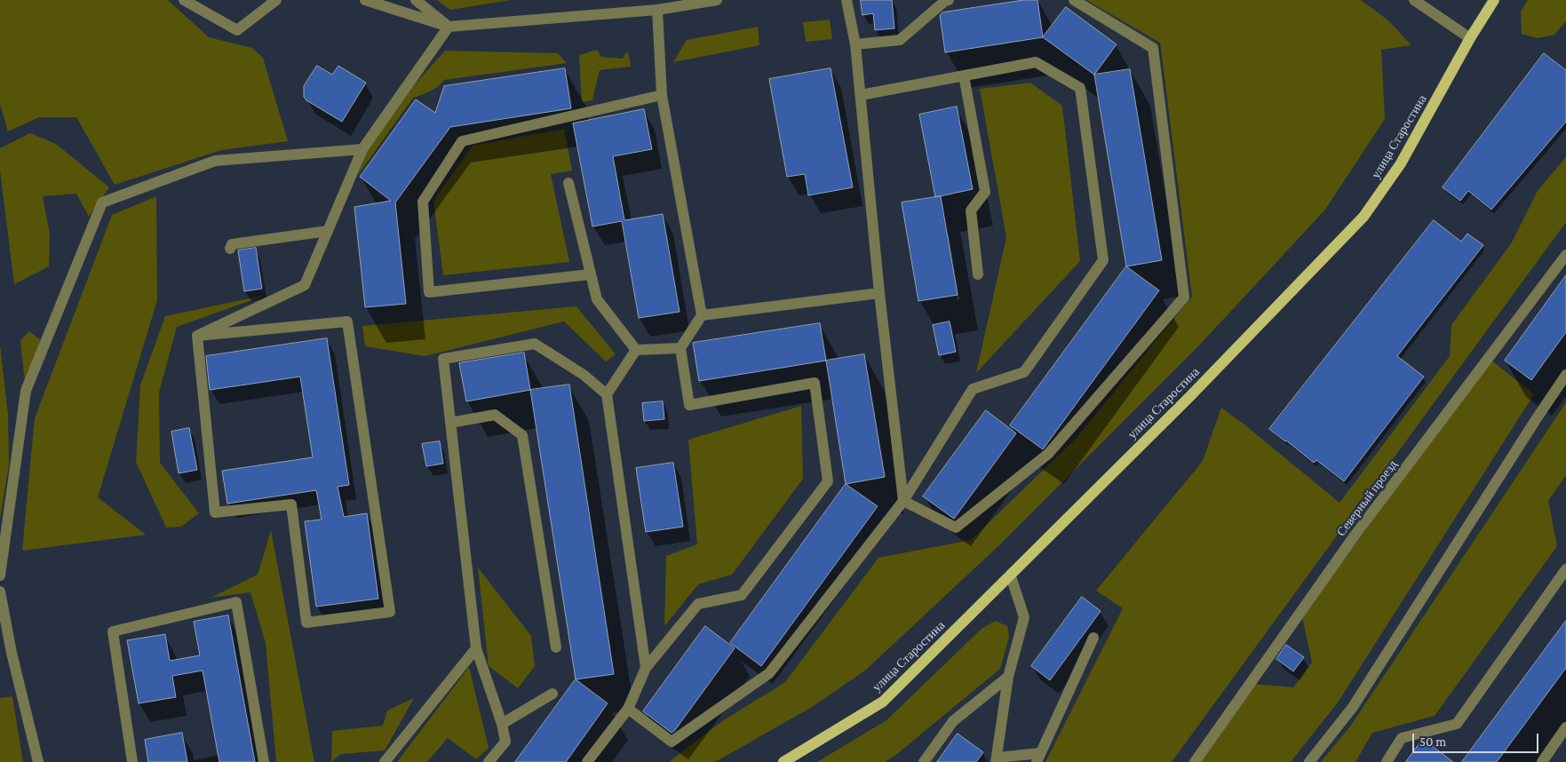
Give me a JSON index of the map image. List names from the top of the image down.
{
  "streets": {
    "main road": ["улица Старостина"],
    "street": ["Северный проезд"]
  },
  "scale_bar": "50 m"
}
